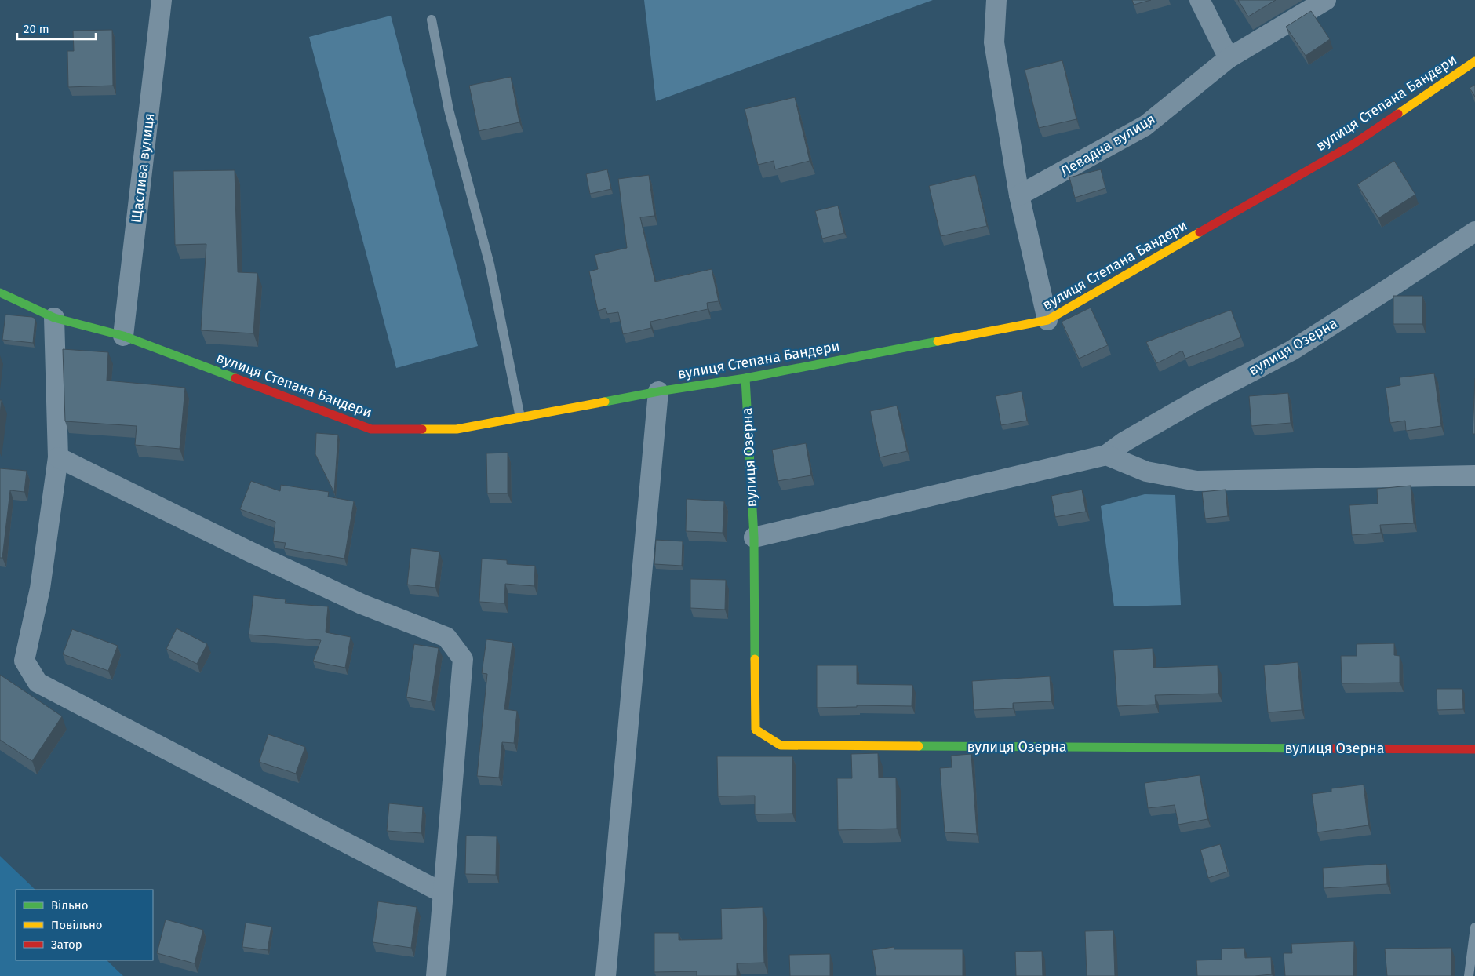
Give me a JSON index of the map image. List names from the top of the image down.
{
  "streets": {
    "street": [
      "вулиця Степана Бандери",
      "Левадна вулиця",
      "Щаслива вулиця",
      "вулиця Озерна"
    ]
  },
  "crossings": [
    ["вулиця Степана Бандери", "Щаслива вулиця"],
    ["вулиця Степана Бандери", "вулиця Озерна"]
  ],
  "legend": ["Вільно", "Повільно", "Затор"],
  "scale_bar": "20 m"
}
